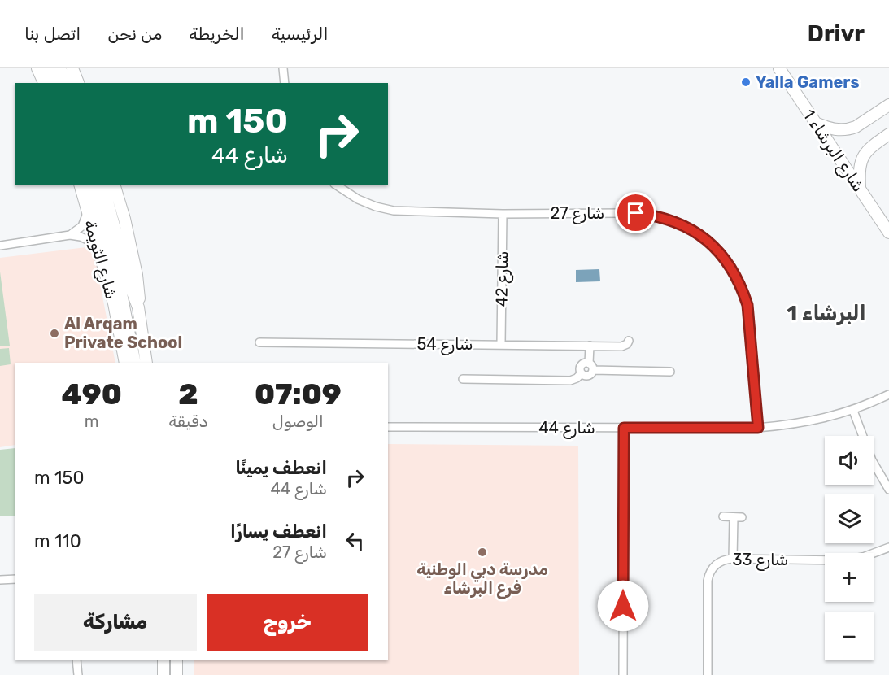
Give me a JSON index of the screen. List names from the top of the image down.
{
  "streets": {
    "street": [
      "شارع البرشاء 1",
      "شارع 27",
      "شارع الثويمة",
      "شارع 42",
      "شارع 54",
      "شارع 44",
      "شارع 33"
    ]
  },
  "crossings": [
    ["شارع 27", "شارع 42"],
    ["شارع 27", "شارع 44"],
    ["شارع 42", "شارع 54"]
  ],
  "districts": ["البرشاء 1"],
  "places": ["Yalla Gamers", "Al Arqam Private School", "مدرسة دبي الوطنية فرع البرشاء"],
  "page": {
    "header": "Drivr",
    "nav": [
      "الرئيسية",
      "الخريطة",
      "من نحن",
      "اتصل بنا"
    ],
    "turn": ["150 m", "شارع 44"],
    "eta": [
      "07:09",
      "الوصول",
      "2",
      "دقيقة",
      "490",
      "m"
    ],
    "map_buttons": ["+", "−"],
    "list": [
      {
        "name": "انعطف يمينًا",
        "note": "شارع 44",
        "value": "150 m"
      },
      {
        "name": "انعطف يسارًا",
        "note": "شارع 27",
        "value": "110 m"
      }
    ],
    "buttons": ["خروج", "مشاركة"]
  }
}
